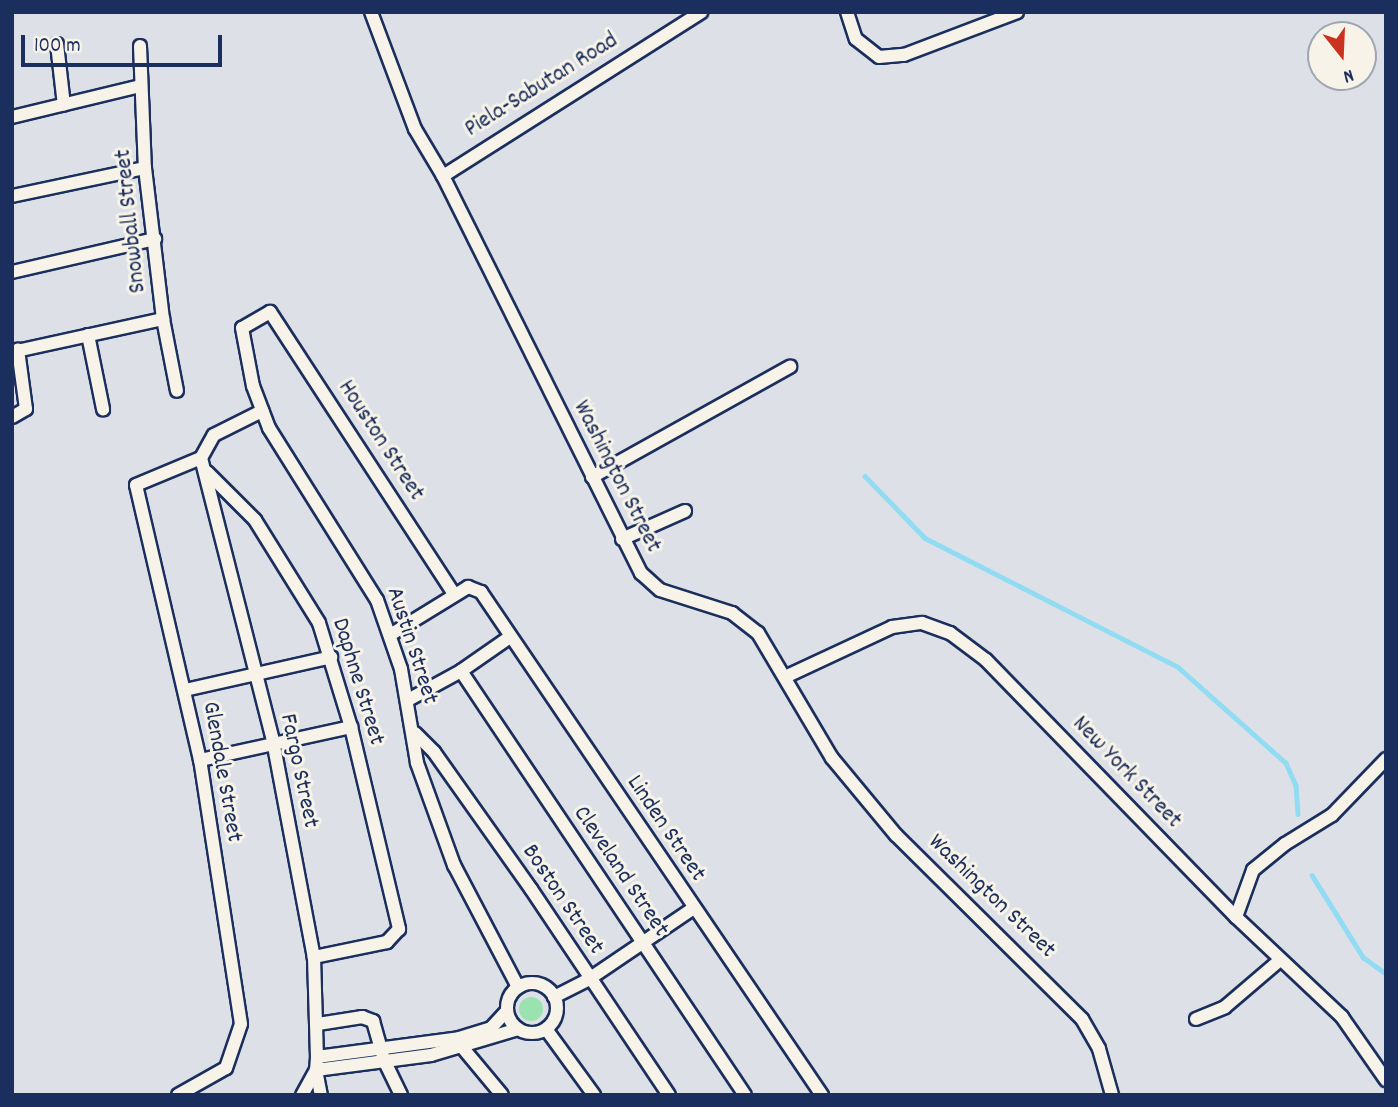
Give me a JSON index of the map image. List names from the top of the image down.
{
  "streets": {
    "street": [
      "Piela-Sabutan Road",
      "Snowball Street",
      "Houston Street",
      "Washington Street",
      "Austin Street",
      "Daphne Street",
      "Fargo Street",
      "Glendale Street",
      "New York Street",
      "Linden Street",
      "Cleveland Street",
      "Boston Street"
    ]
  },
  "crossings": [
    ["Piela-Sabutan Road", "Washington Street"],
    ["Houston Street", "Austin Street"],
    ["Houston Street", "Linden Street"],
    ["Washington Street", "New York Street"],
    ["Austin Street", "Boston Street"],
    ["Daphne Street", "Fargo Street"],
    ["Fargo Street", "Glendale Street"]
  ],
  "scale_bar": "100 m",
  "north": "bottom"
}
